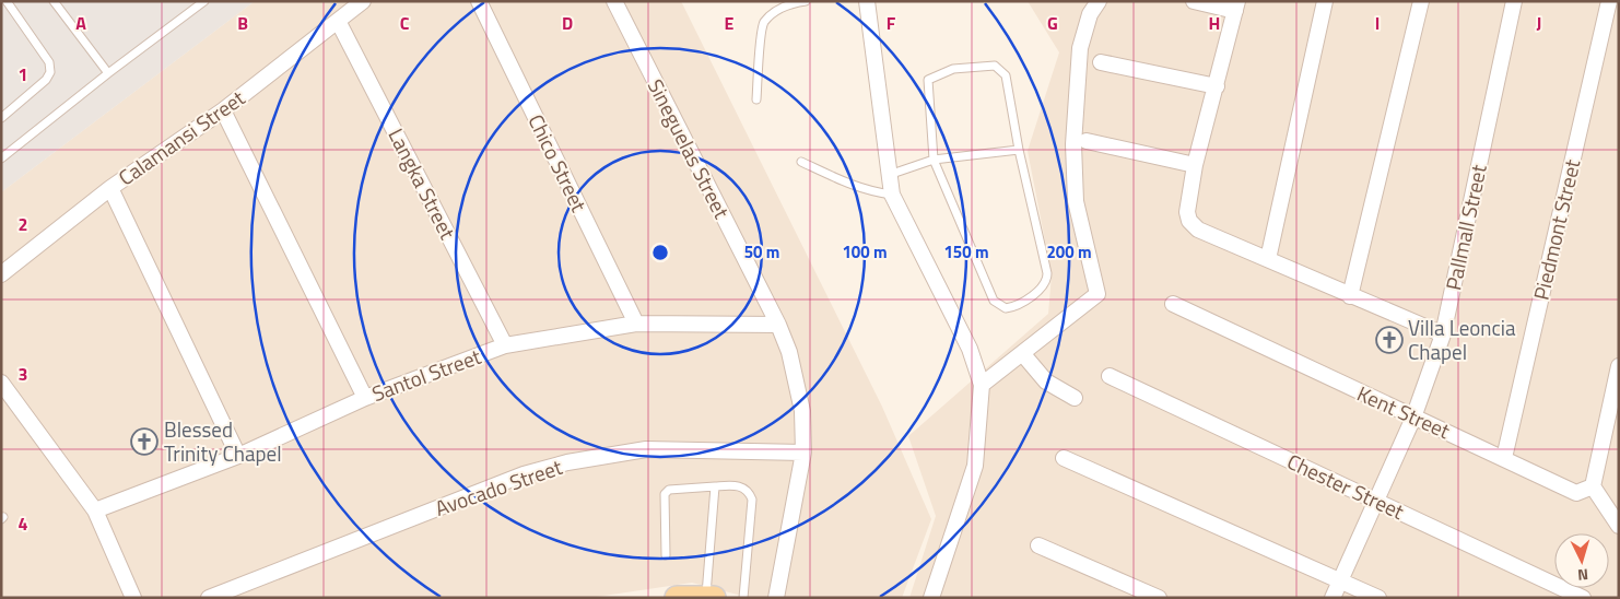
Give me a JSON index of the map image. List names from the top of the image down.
{
  "streets": {
    "street": [
      "Calamansi Street",
      "Sineguelas Street",
      "Chico Street",
      "Langka Street",
      "Pallmall Street",
      "Piedmont Street",
      "Santol Street",
      "Kent Street",
      "Chester Street",
      "Avocado Street"
    ]
  },
  "crossings": [
    ["Calamansi Street", "Langka Street"],
    ["Sineguelas Street", "Santol Street"],
    ["Sineguelas Street", "Avocado Street"],
    ["Chico Street", "Santol Street"],
    ["Langka Street", "Santol Street"],
    ["Pallmall Street", "Kent Street"],
    ["Pallmall Street", "Chester Street"],
    ["Piedmont Street", "Kent Street"]
  ],
  "places": {
    "church": ["Villa Leoncia Chapel", "Blessed Trinity Chapel"]
  },
  "north": "bottom",
  "grid": {
    "columns": [
      "A",
      "B",
      "C",
      "D",
      "E",
      "F",
      "G",
      "H",
      "I",
      "J"
    ],
    "rows": [
      "1",
      "2",
      "3",
      "4"
    ]
  },
  "rings": [
    "50 m",
    "100 m",
    "150 m",
    "200 m"
  ]
}
